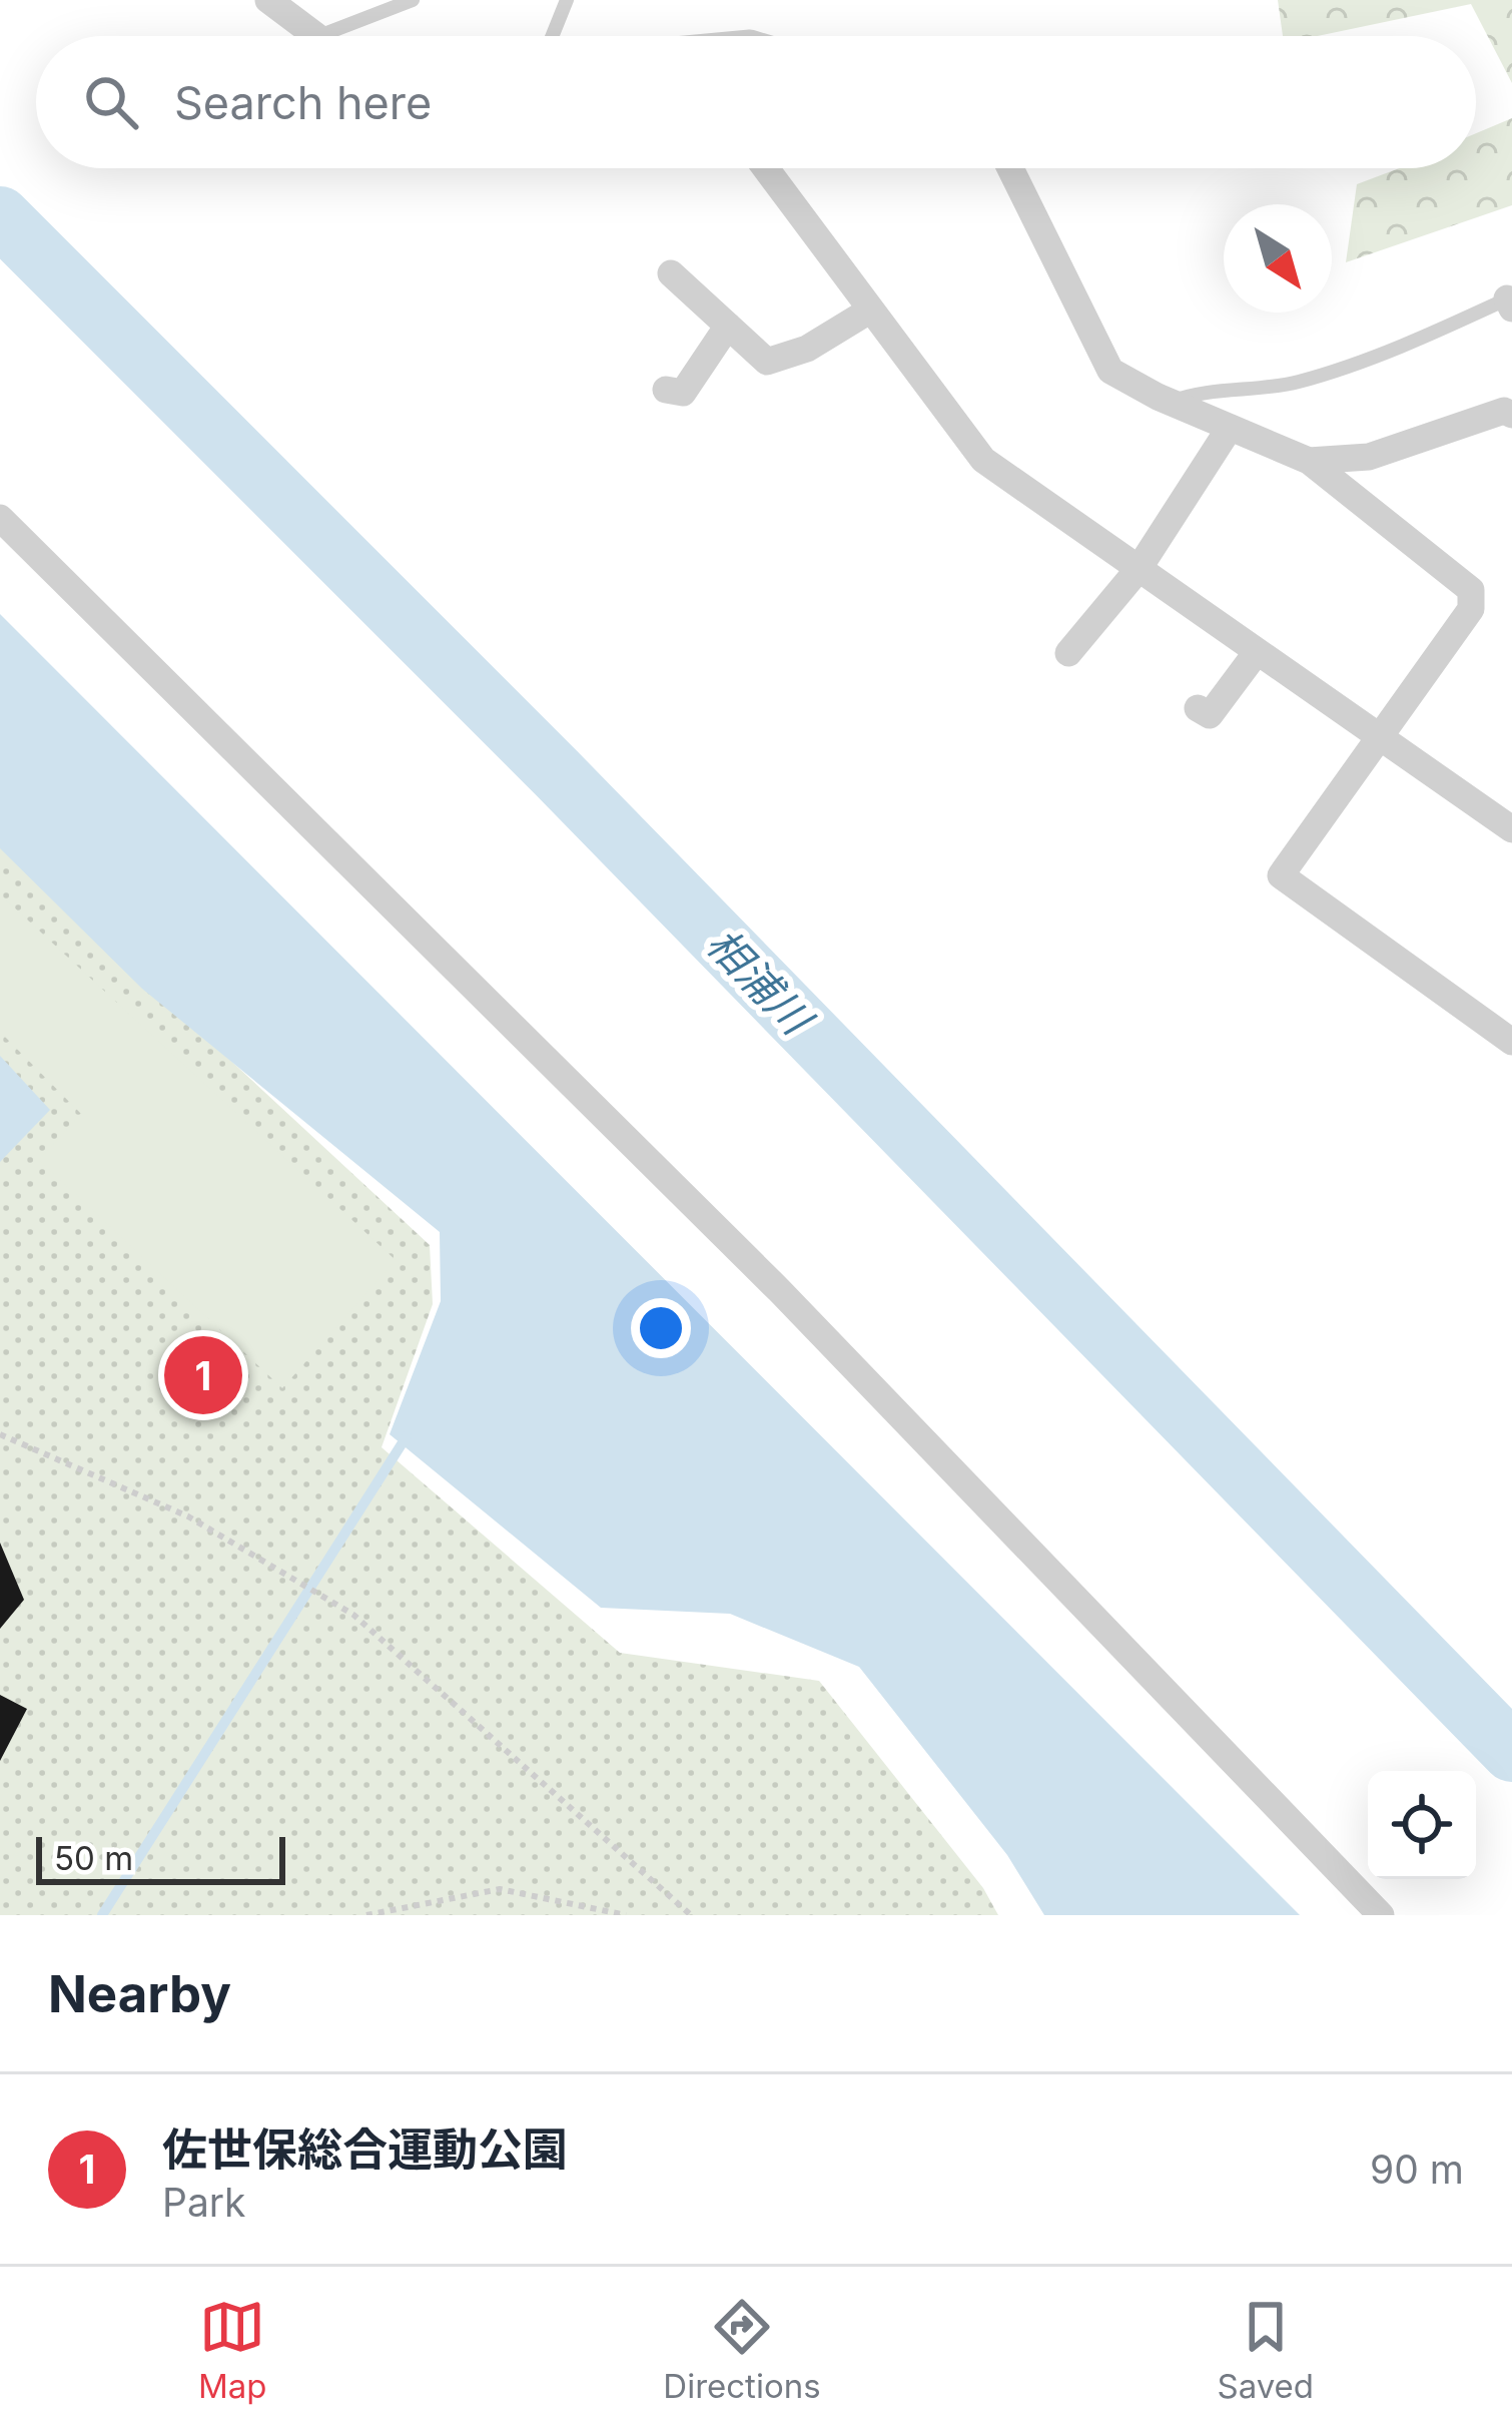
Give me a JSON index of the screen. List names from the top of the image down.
{
  "water": ["相浦川"],
  "scale_bar": "50 m",
  "north": "bottom right",
  "page": {
    "search": "Search here",
    "pins": "1",
    "scale": "50 m",
    "heading": "Nearby",
    "list": [
      {
        "mark": "1",
        "name": "佐世保総合運動公園",
        "note": "Park",
        "value": "90 m"
      }
    ],
    "nav": ["Map", "Directions", "Saved"]
  }
}
